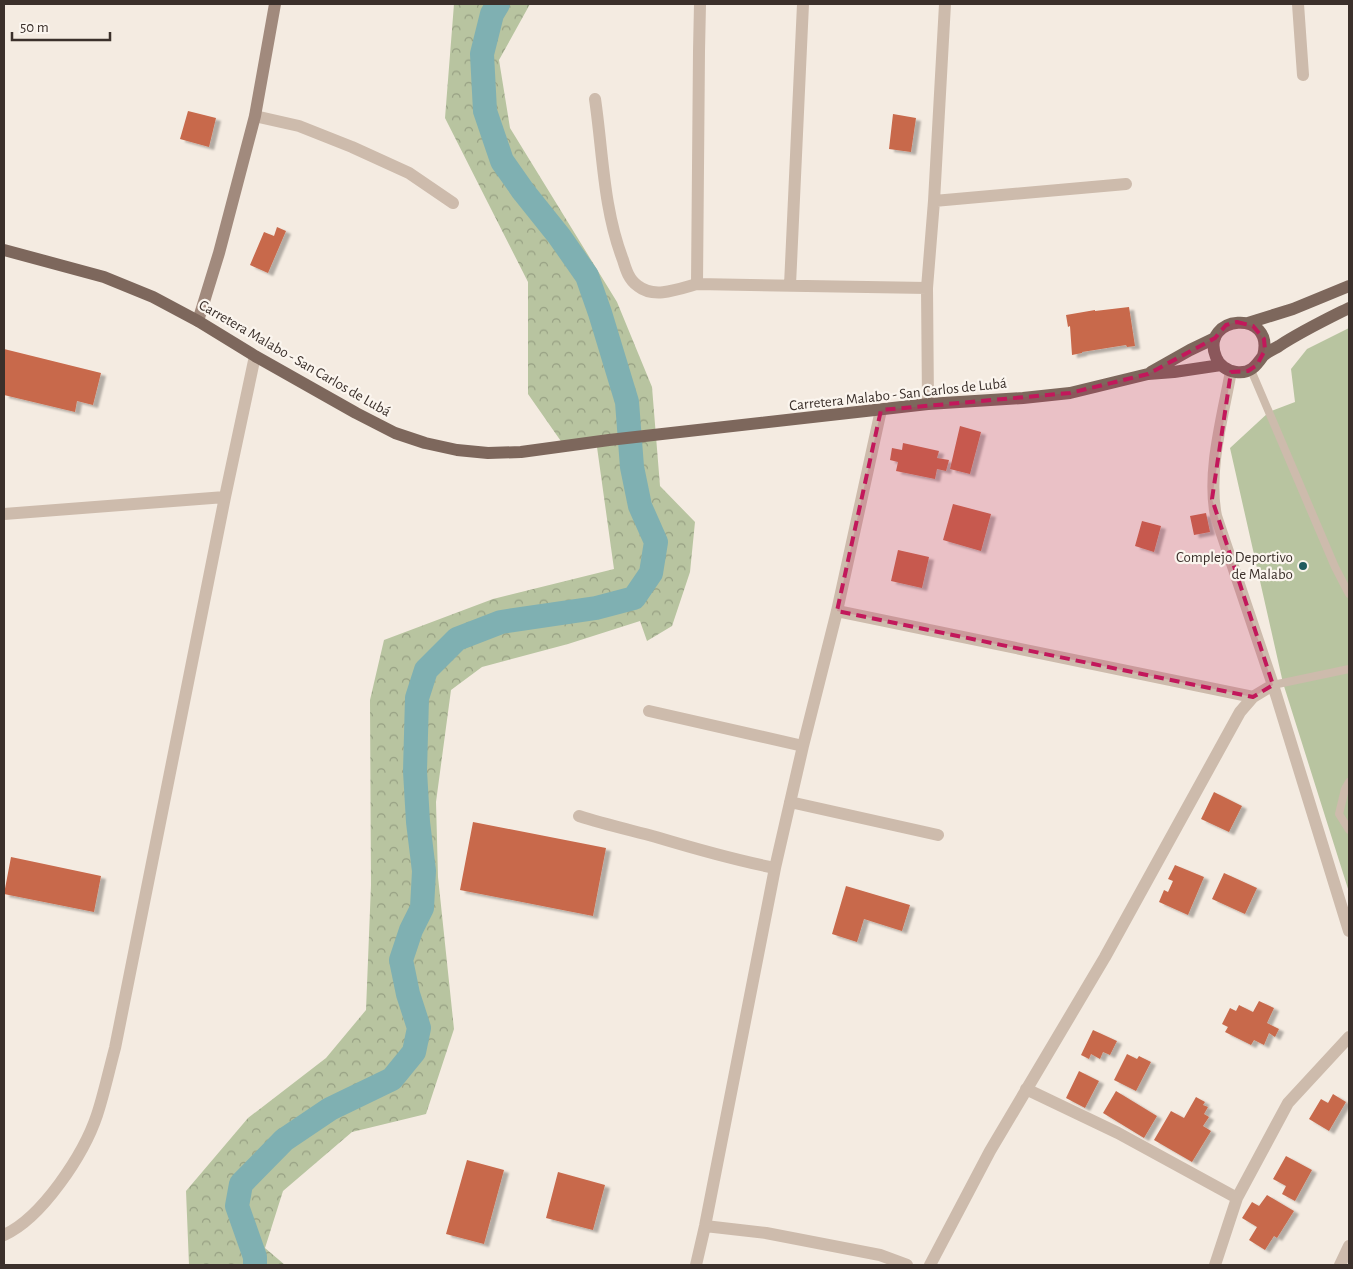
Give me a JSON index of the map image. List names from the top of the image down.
{
  "streets": {
    "main road": ["Carretera Malabo - San Carlos de Lubá"]
  },
  "places": ["Complejo Deportivo de Malabo"],
  "scale_bar": "50 m"
}
